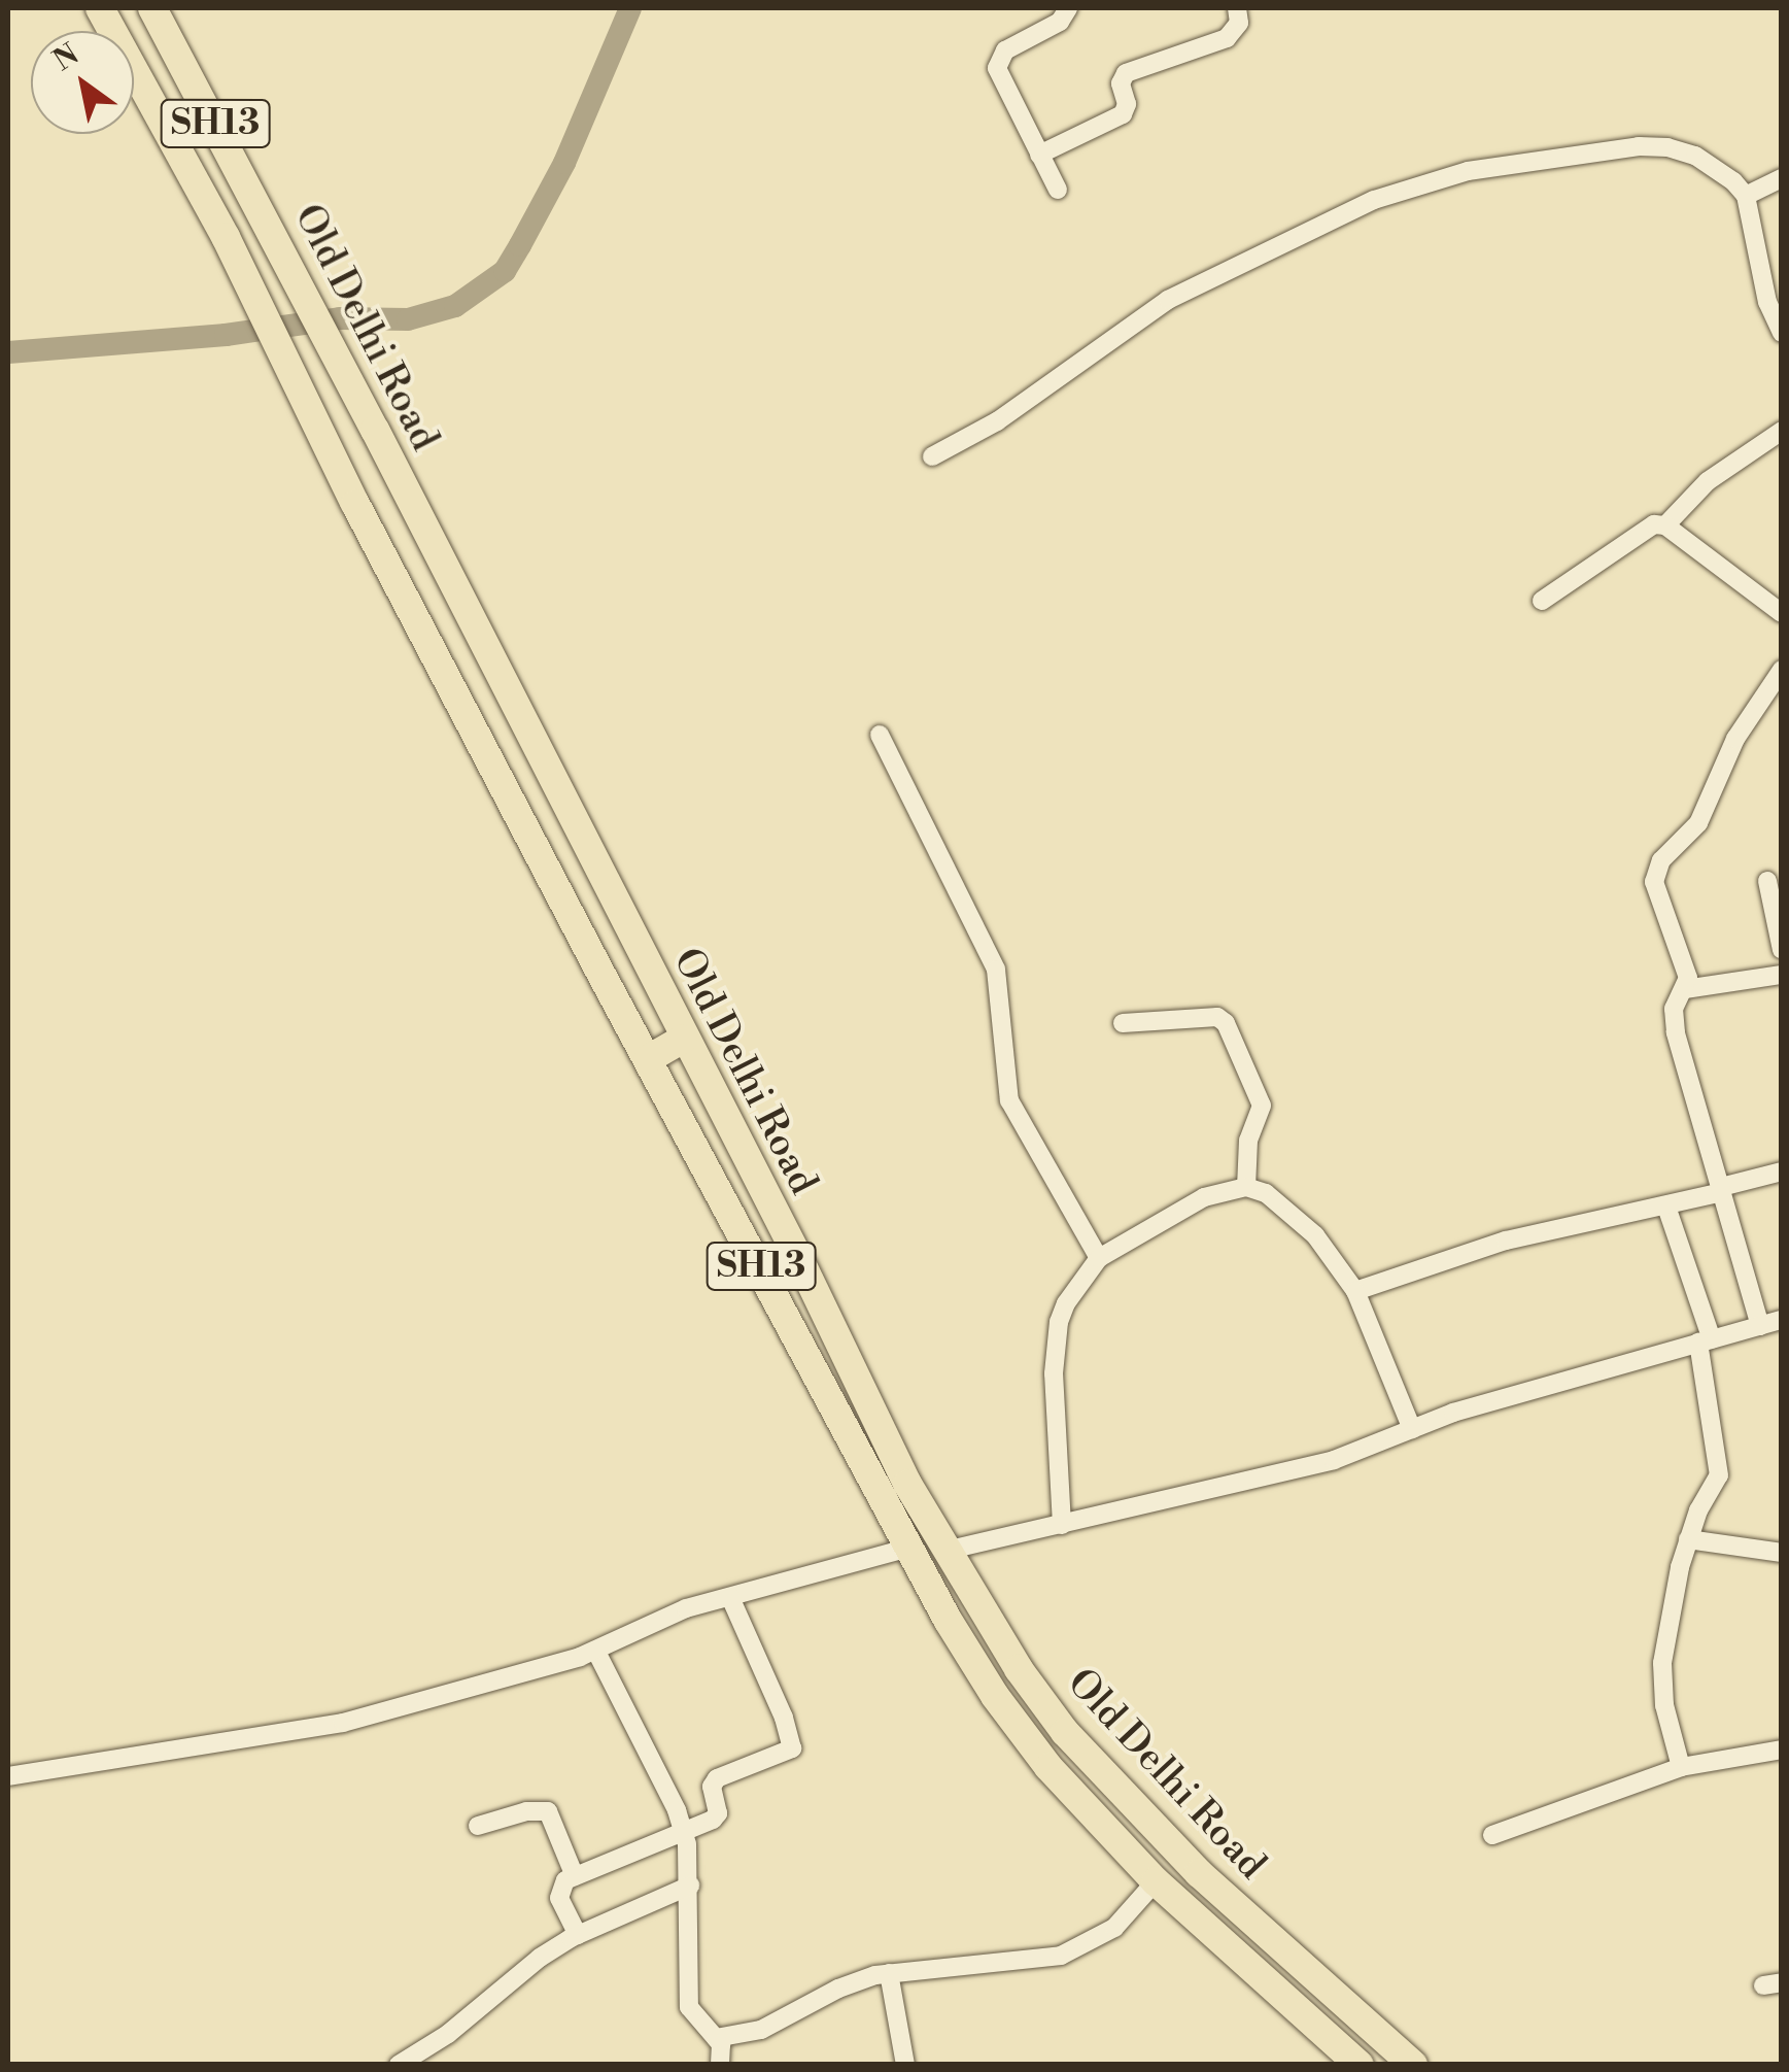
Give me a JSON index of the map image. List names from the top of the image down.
{
  "streets": {
    "main road": ["SH13", "Old Delhi Road"]
  },
  "north": "top left"
}
